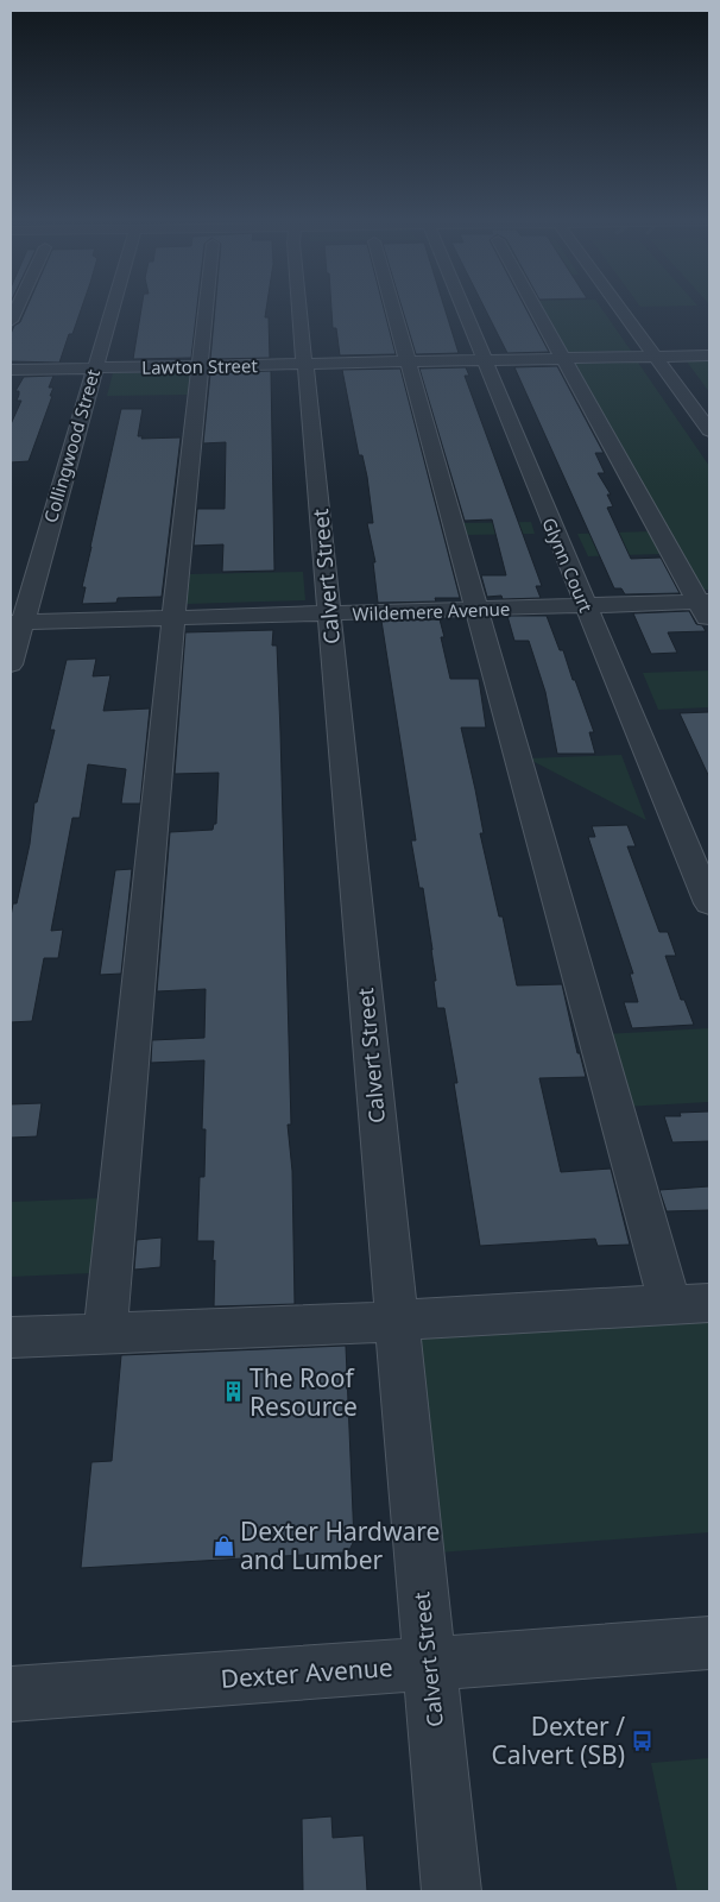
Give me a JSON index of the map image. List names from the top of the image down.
{
  "streets": {
    "street": [
      "Lawton Street",
      "Collingwood Street",
      "Glynn Court",
      "Calvert Street",
      "Wildemere Avenue",
      "Dexter Avenue"
    ]
  },
  "crossings": [
    ["Lawton Street", "Collingwood Street"],
    ["Lawton Street", "Glynn Court"],
    ["Lawton Street", "Calvert Street"],
    ["Collingwood Street", "Wildemere Avenue"],
    ["Glynn Court", "Wildemere Avenue"],
    ["Calvert Street", "Wildemere Avenue"],
    ["Calvert Street", "Dexter Avenue"]
  ],
  "places": {
    "building": ["The Roof Resource"],
    "shop": ["Dexter Hardware and Lumber"],
    "bus stop": ["Dexter / Calvert (SB)"]
  }
}
